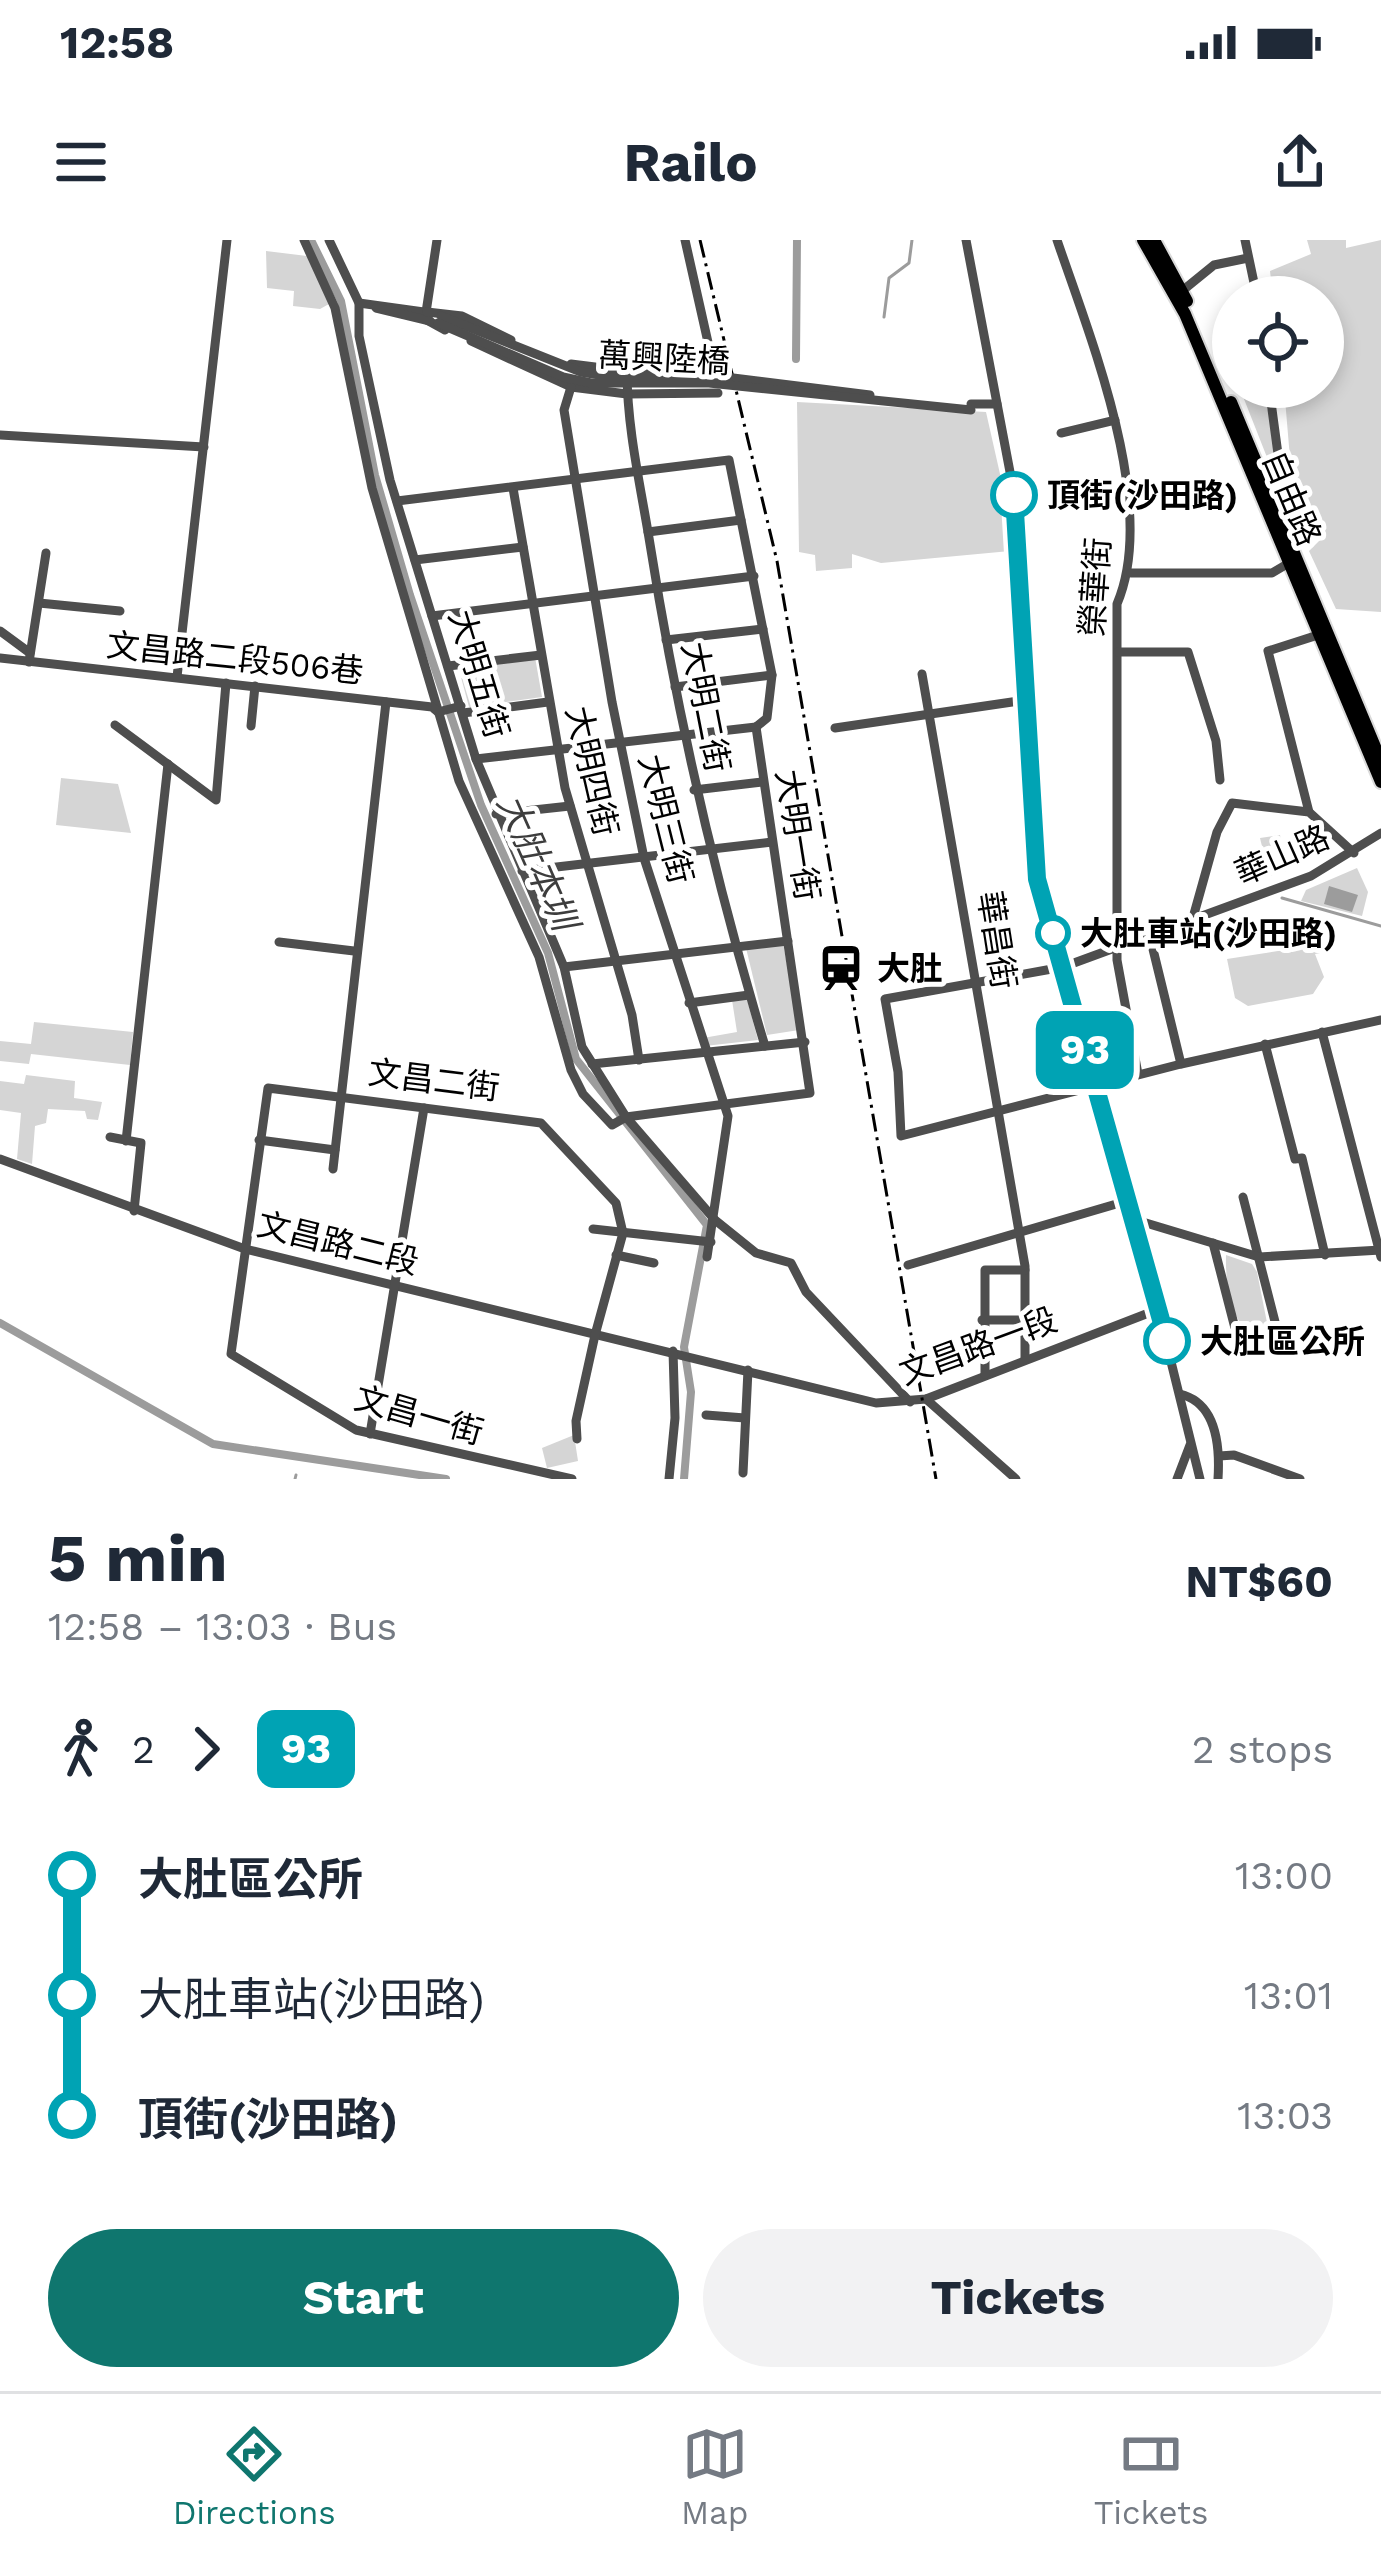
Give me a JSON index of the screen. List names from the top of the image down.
{
  "streets": {
    "main road": ["自由路"],
    "street": [
      "萬興陸橋",
      "榮華街",
      "文昌路二段506巷",
      "大明五街",
      "大明二街",
      "大明四街",
      "大明三街",
      "大明一街",
      "華山路",
      "華昌街",
      "文昌二街",
      "文昌路二段",
      "文昌路一段",
      "文昌一街"
    ]
  },
  "crossings": [
    ["榮華街", "華山路"],
    ["文昌路二段506巷", "大明五街"],
    ["文昌路二段506巷", "大明四街"],
    ["大明五街", "大明三街"],
    ["大明五街", "文昌路一段"],
    ["大明二街", "大明一街"],
    ["大明三街", "大明一街"],
    ["華山路", "華昌街"],
    ["華昌街", "文昌路一段"],
    ["文昌二街", "文昌路二段"],
    ["文昌二街", "文昌一街"],
    ["文昌路二段", "文昌路一段"],
    ["文昌路二段", "文昌一街"]
  ],
  "water": ["大肚本圳"],
  "places": {
    "other": ["頂街(沙田路)", "大肚車站(沙田路)", "大肚區公所"],
    "station": ["大肚"]
  },
  "lines": ["bus line 93"],
  "page": {
    "status": "12:58",
    "header": "Railo",
    "on_map": "93",
    "heading": ["5 min", "12:58 – 13:03 · Bus", "NT$60"],
    "legs": ["2", "93", "2 stops"],
    "list": [
      {
        "name": "大肚區公所",
        "value": "13:00"
      },
      {
        "name": "大肚車站(沙田路)",
        "value": "13:01"
      },
      {
        "name": "頂街(沙田路)",
        "value": "13:03"
      }
    ],
    "buttons": ["Start", "Tickets"],
    "tabs": ["Directions", "Map", "Tickets"]
  }
}
